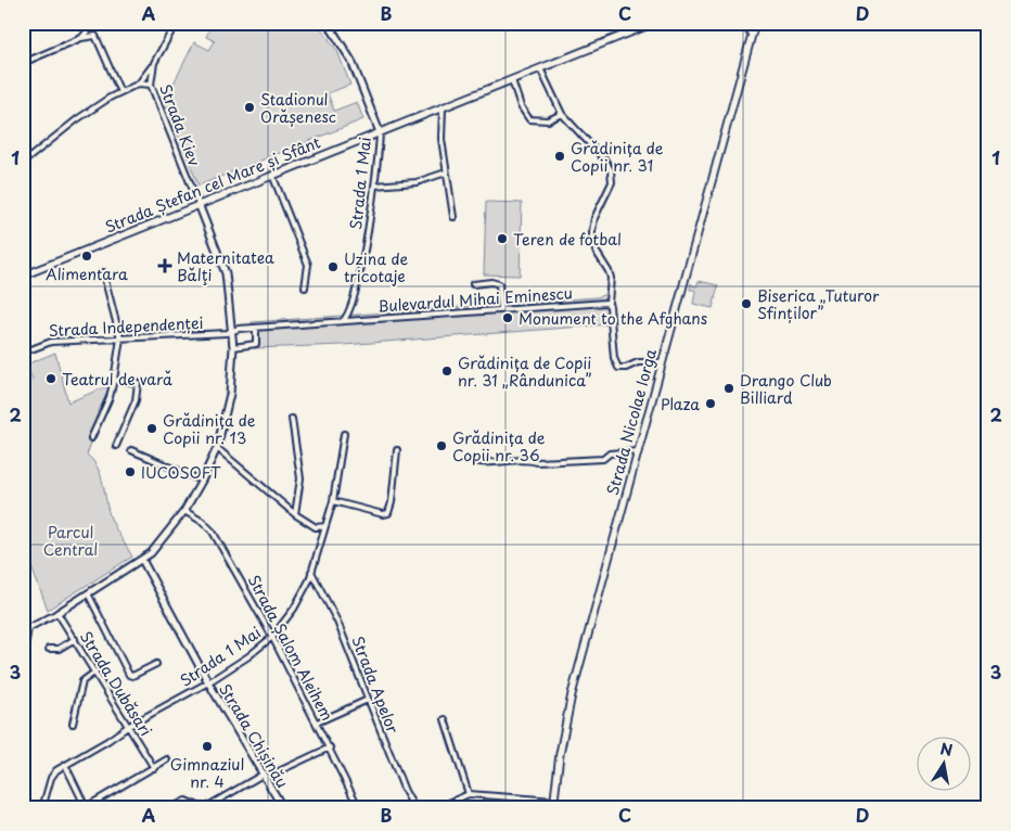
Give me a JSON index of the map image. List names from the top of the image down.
{
  "streets": {
    "main road": ["Strada Ștefan cel Mare și Sfânt", "Strada Nicolae Iorga"],
    "street": [
      "Strada Kiev",
      "Strada 1 Mai",
      "Bulevardul Mihai Eminescu",
      "Strada Independenței",
      "Strada Șalom Aleihem",
      "Strada Dubăsari",
      "Strada Apelor",
      "Strada Chișinău"
    ]
  },
  "crossings": [
    ["Strada Kiev", "Strada Ștefan cel Mare și Sfânt"],
    ["Strada 1 Mai", "Strada Ștefan cel Mare și Sfânt"],
    ["Strada 1 Mai", "Bulevardul Mihai Eminescu"],
    ["Strada 1 Mai", "Strada Șalom Aleihem"],
    ["Strada 1 Mai", "Strada Dubăsari"],
    ["Strada 1 Mai", "Strada Apelor"],
    ["Strada 1 Mai", "Strada Chișinău"],
    ["Bulevardul Mihai Eminescu", "Strada Independenței"]
  ],
  "parks": ["Parcul Central"],
  "places": {
    "other": [
      "Stadionul Orășenesc",
      "Grădinița de Copii nr. 31",
      "Teren de fotbal",
      "Alimentara",
      "Uzina de tricotaje",
      "Biserica „Tuturor Sfinților”",
      "Monument to the Afghans",
      "Grădinița de Copii nr. 31 „Rândunica”",
      "Teatrul de vară",
      "Drango Club Billiard",
      "Plaza",
      "Grădinița de Copii nr. 13",
      "Grădinița de Copii nr. 36",
      "IUCOSOFT",
      "Gimnaziul nr. 4"
    ],
    "health": ["Maternitatea Bălţi"]
  },
  "north": "top",
  "grid": {
    "columns": [
      "A",
      "B",
      "C",
      "D"
    ],
    "rows": ["1", "2", "3"]
  }
}
